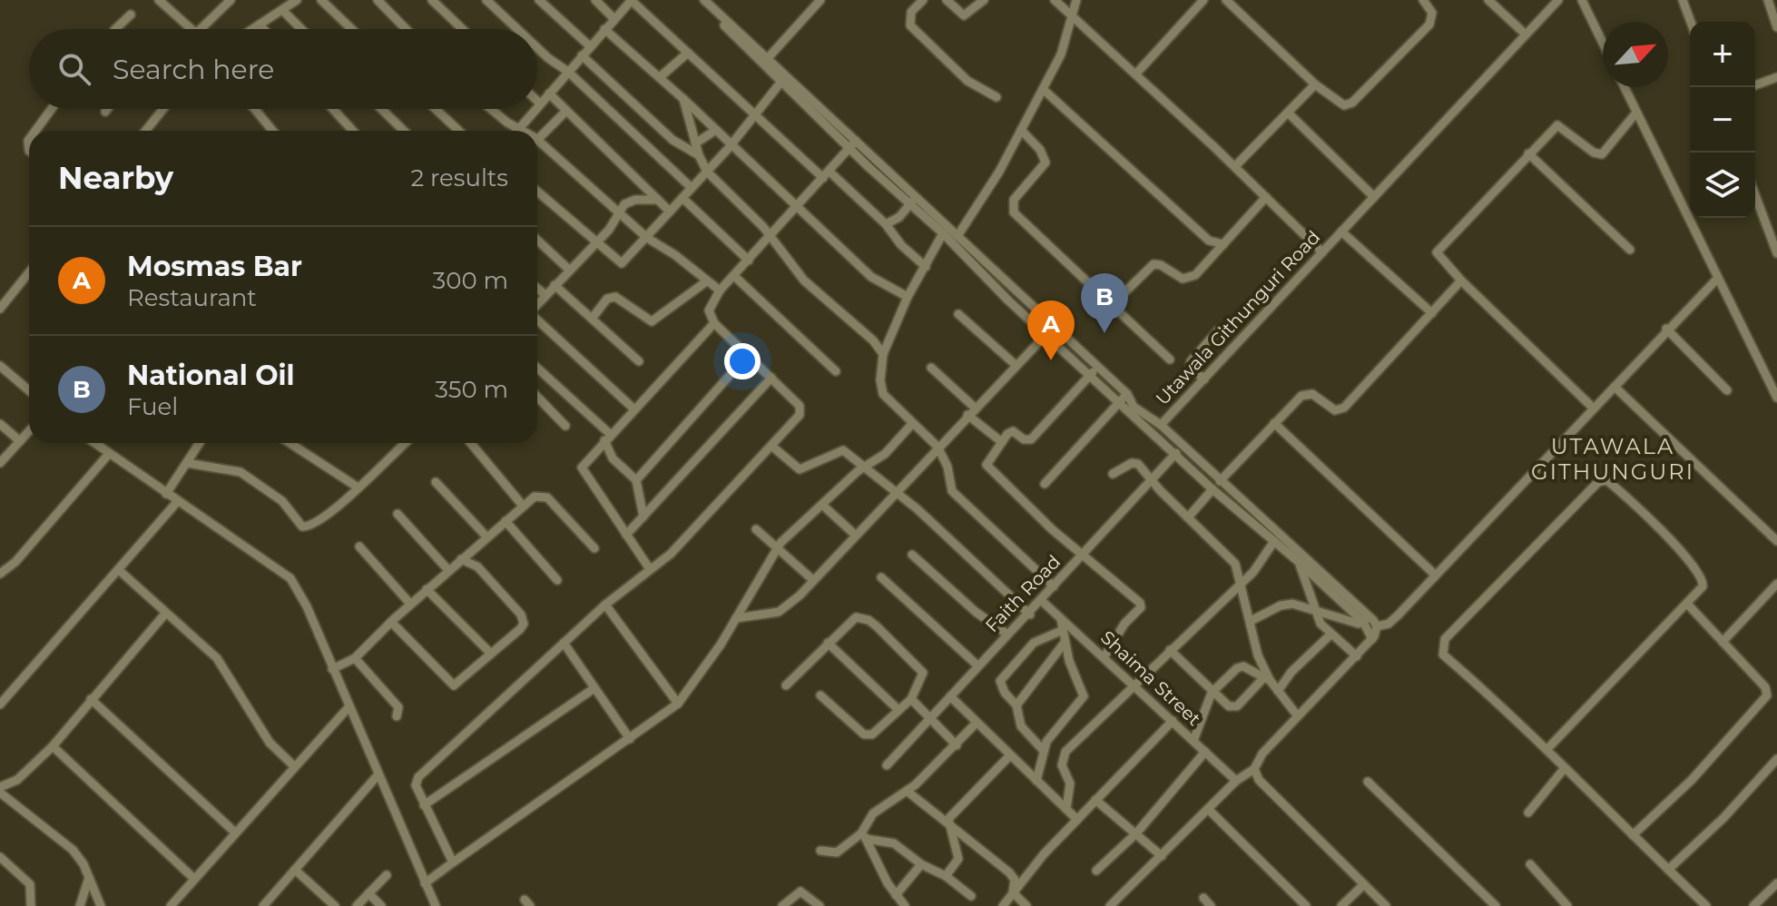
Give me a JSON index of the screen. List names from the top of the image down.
{
  "streets": {
    "street": ["Utawala Githunguri Road", "Faith Road", "Shaima Street"]
  },
  "crossings": [
    ["Faith Road", "Shaima Street"]
  ],
  "districts": ["UTAWALA GITHUNGURI"],
  "north": "top right",
  "page": {
    "map_buttons": ["+", "−"],
    "search": "Search here",
    "heading": ["Nearby", "2 results"],
    "list": [
      {
        "mark": "A",
        "name": "Mosmas Bar",
        "note": "Restaurant",
        "value": "300 m"
      },
      {
        "mark": "B",
        "name": "National Oil",
        "note": "Fuel",
        "value": "350 m"
      }
    ],
    "pins": ["B", "A"]
  }
}
